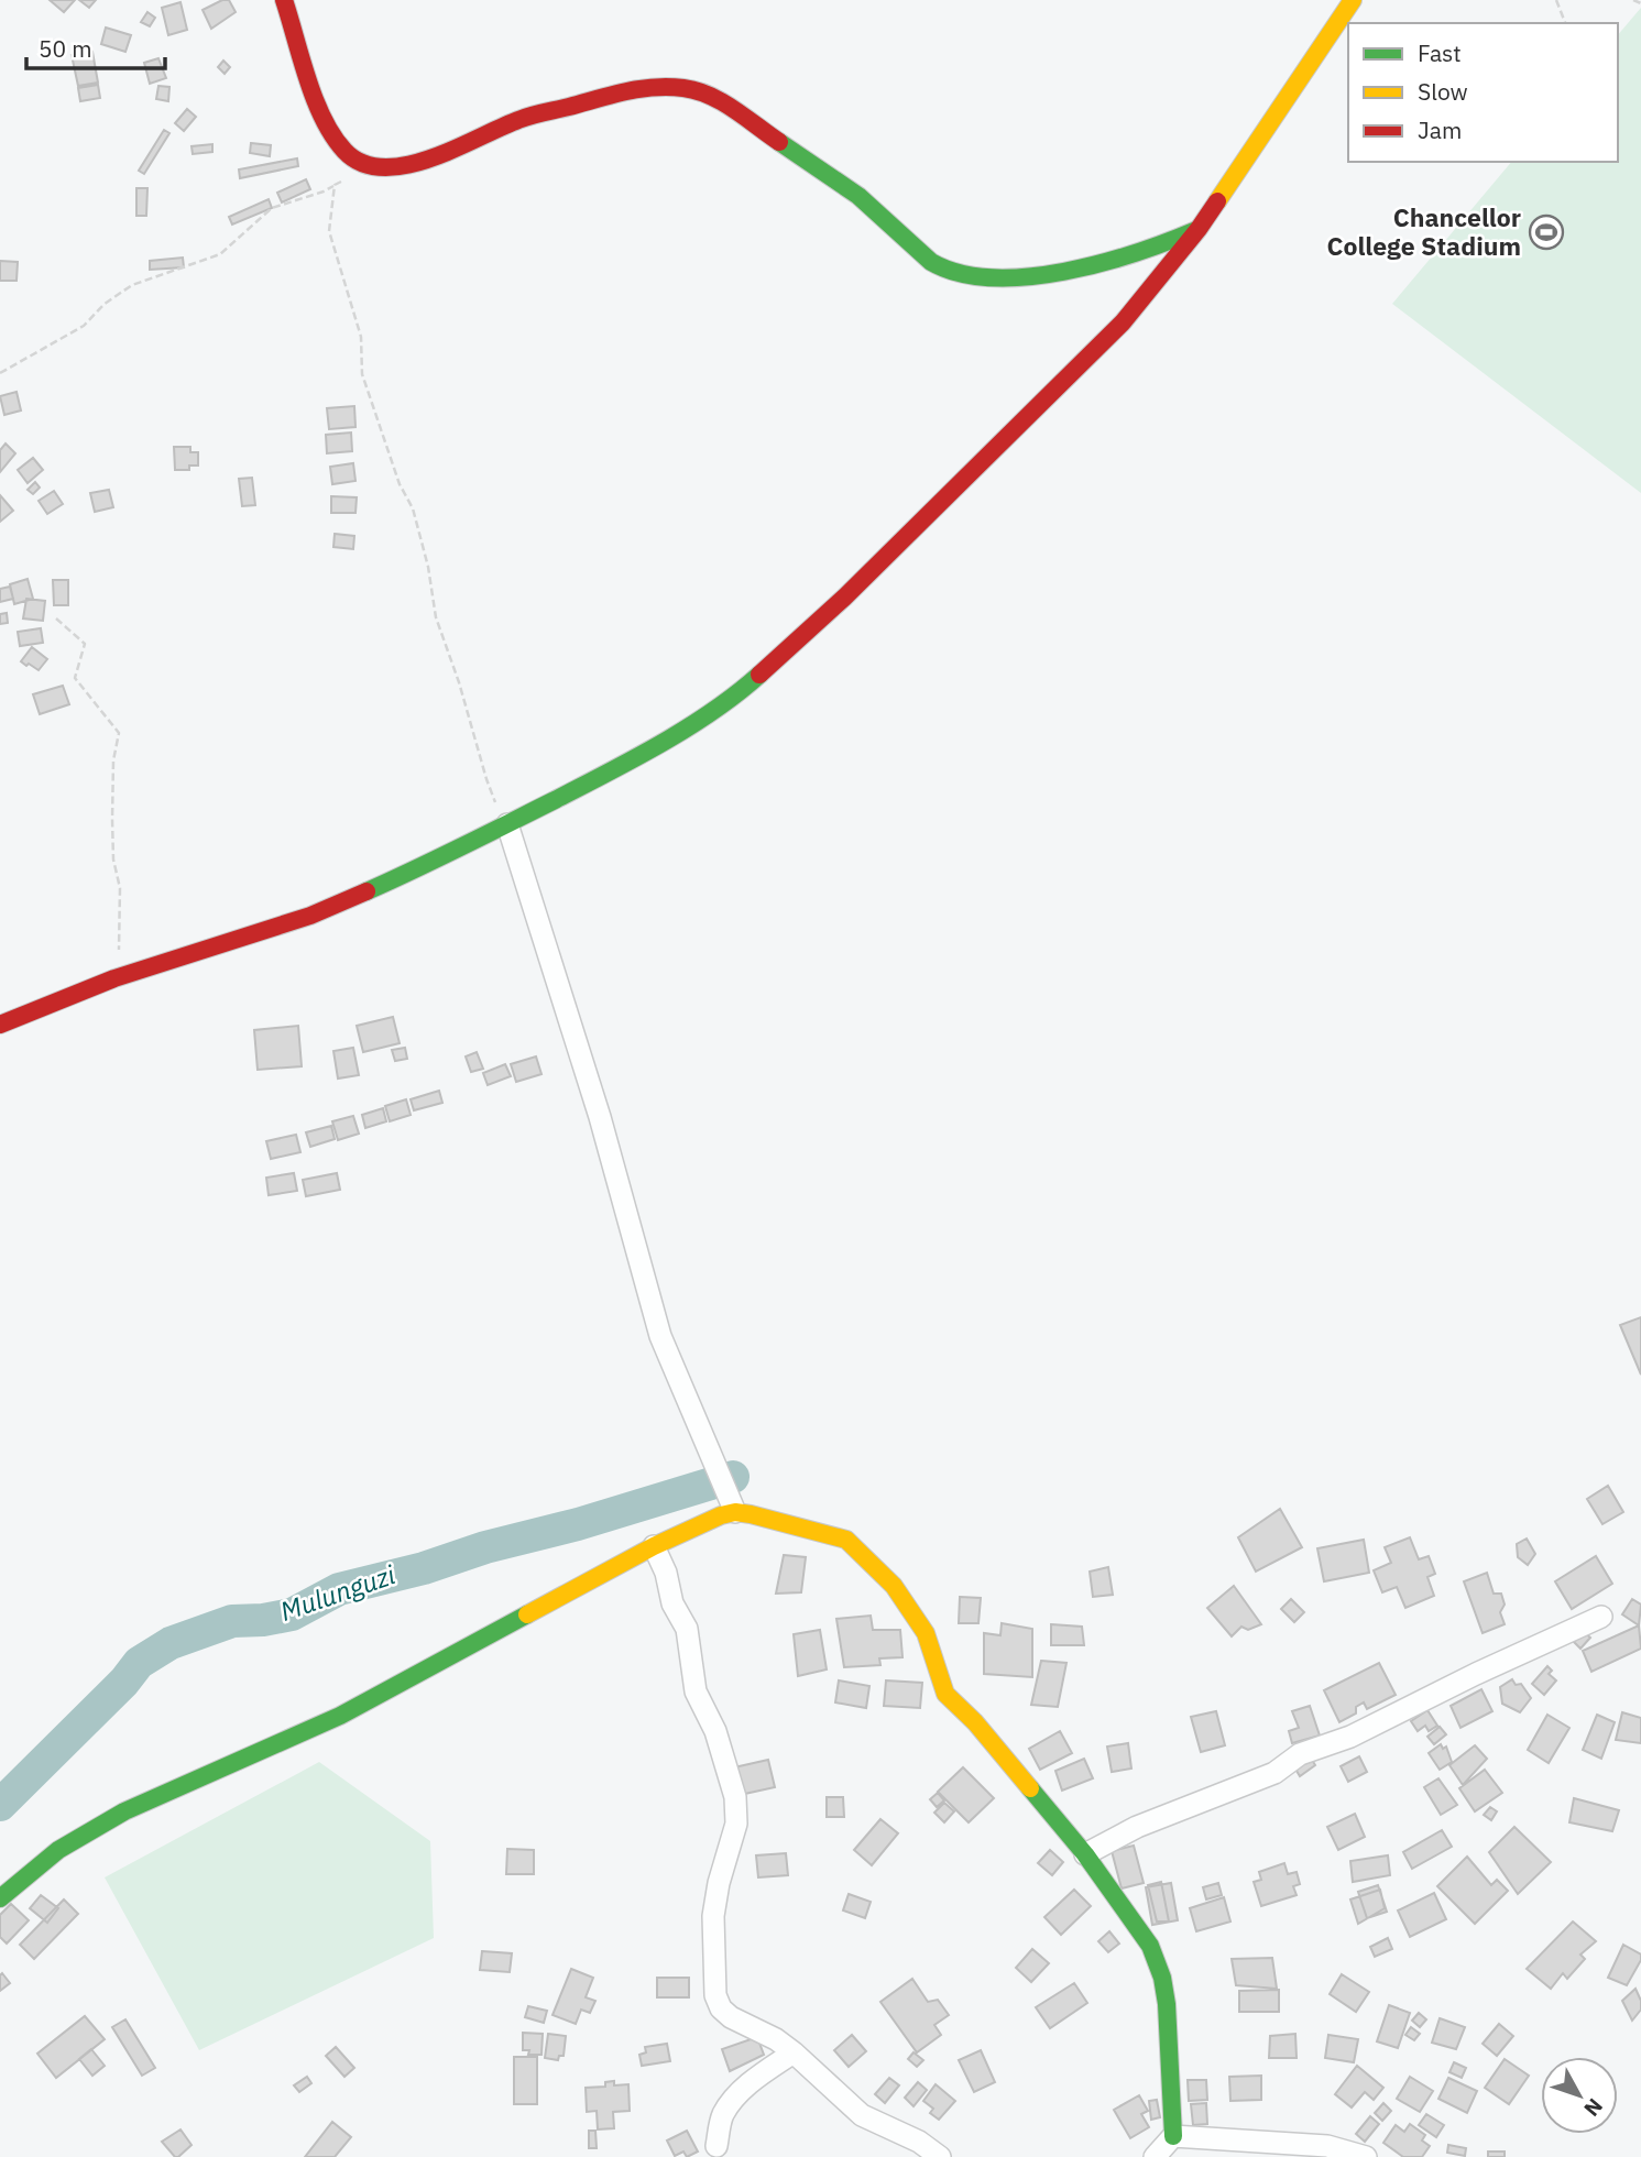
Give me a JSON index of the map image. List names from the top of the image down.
{
  "water": ["Mulunguzi"],
  "places": {
    "sports": ["Chancellor College Stadium"]
  },
  "legend": ["Fast", "Slow", "Jam"],
  "scale_bar": "50 m",
  "north": "bottom right"
}
